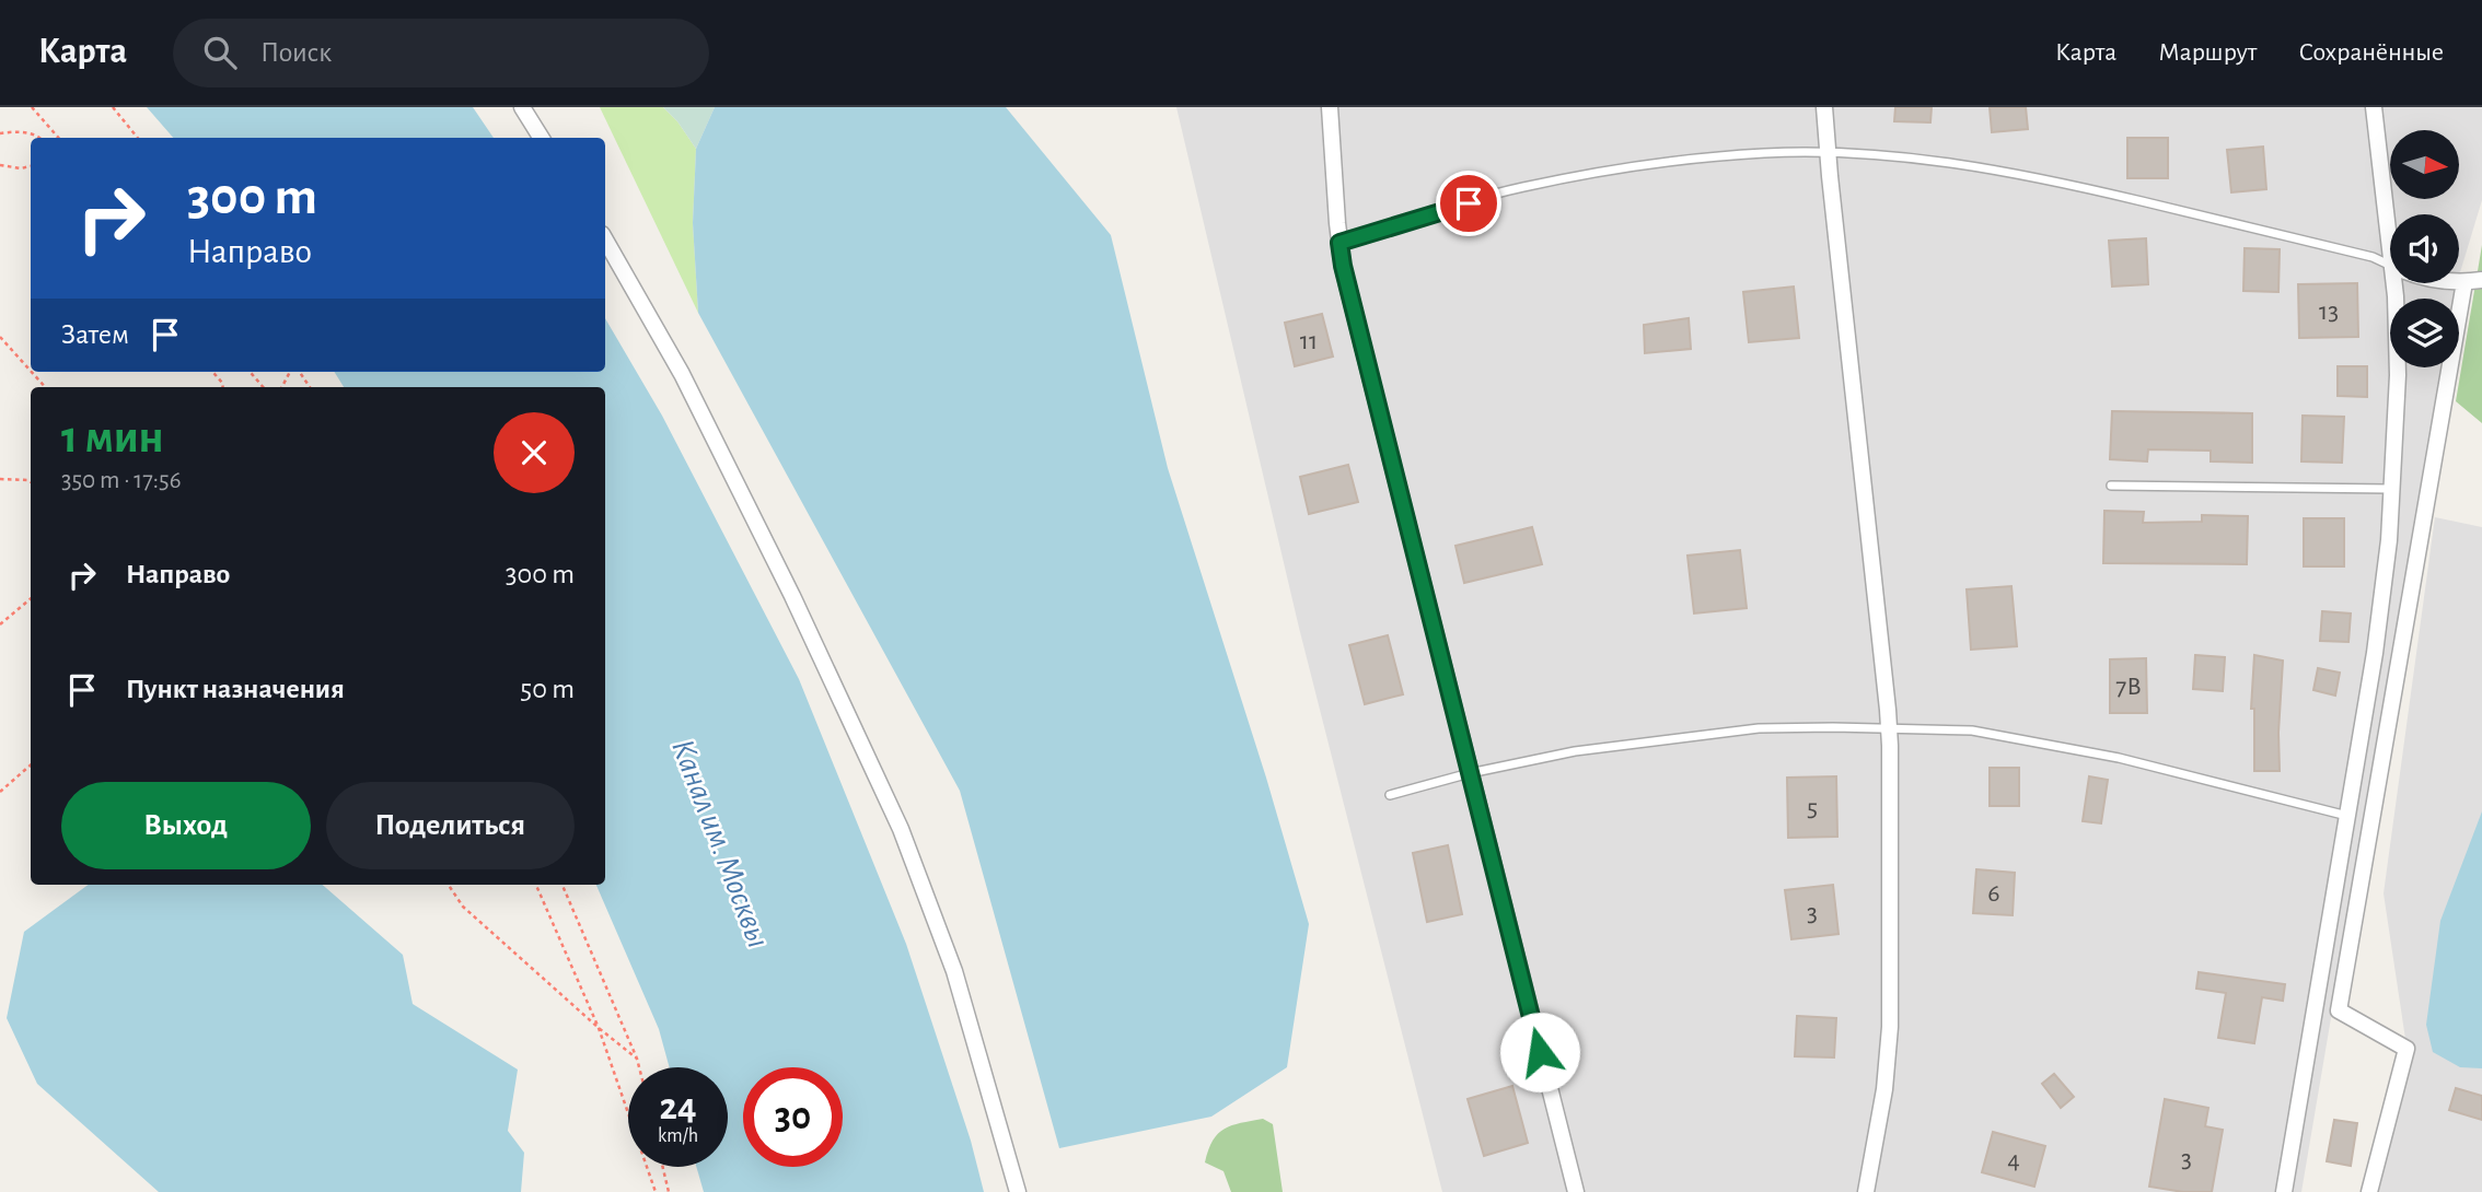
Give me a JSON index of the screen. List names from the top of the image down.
{
  "water": ["Канал им. Москвы"],
  "house_numbers": [
    "13",
    "11",
    "7В",
    "5",
    "6",
    "3",
    "3",
    "4"
  ],
  "north": "right",
  "page": {
    "header": "Карта",
    "search": "Поиск",
    "nav": ["Карта", "Маршрут", "Сохранённые"],
    "turn": ["300 m", "Направо"],
    "then": "Затем",
    "heading": ["1 мин", "350 m · 17:56"],
    "list": [
      {
        "name": "Направо",
        "value": "300 m"
      },
      {
        "name": "Пункт назначения",
        "value": "50 m"
      }
    ],
    "buttons": ["Выход", "Поделиться"],
    "speed": "24 km/h",
    "limit": "30"
  }
}
